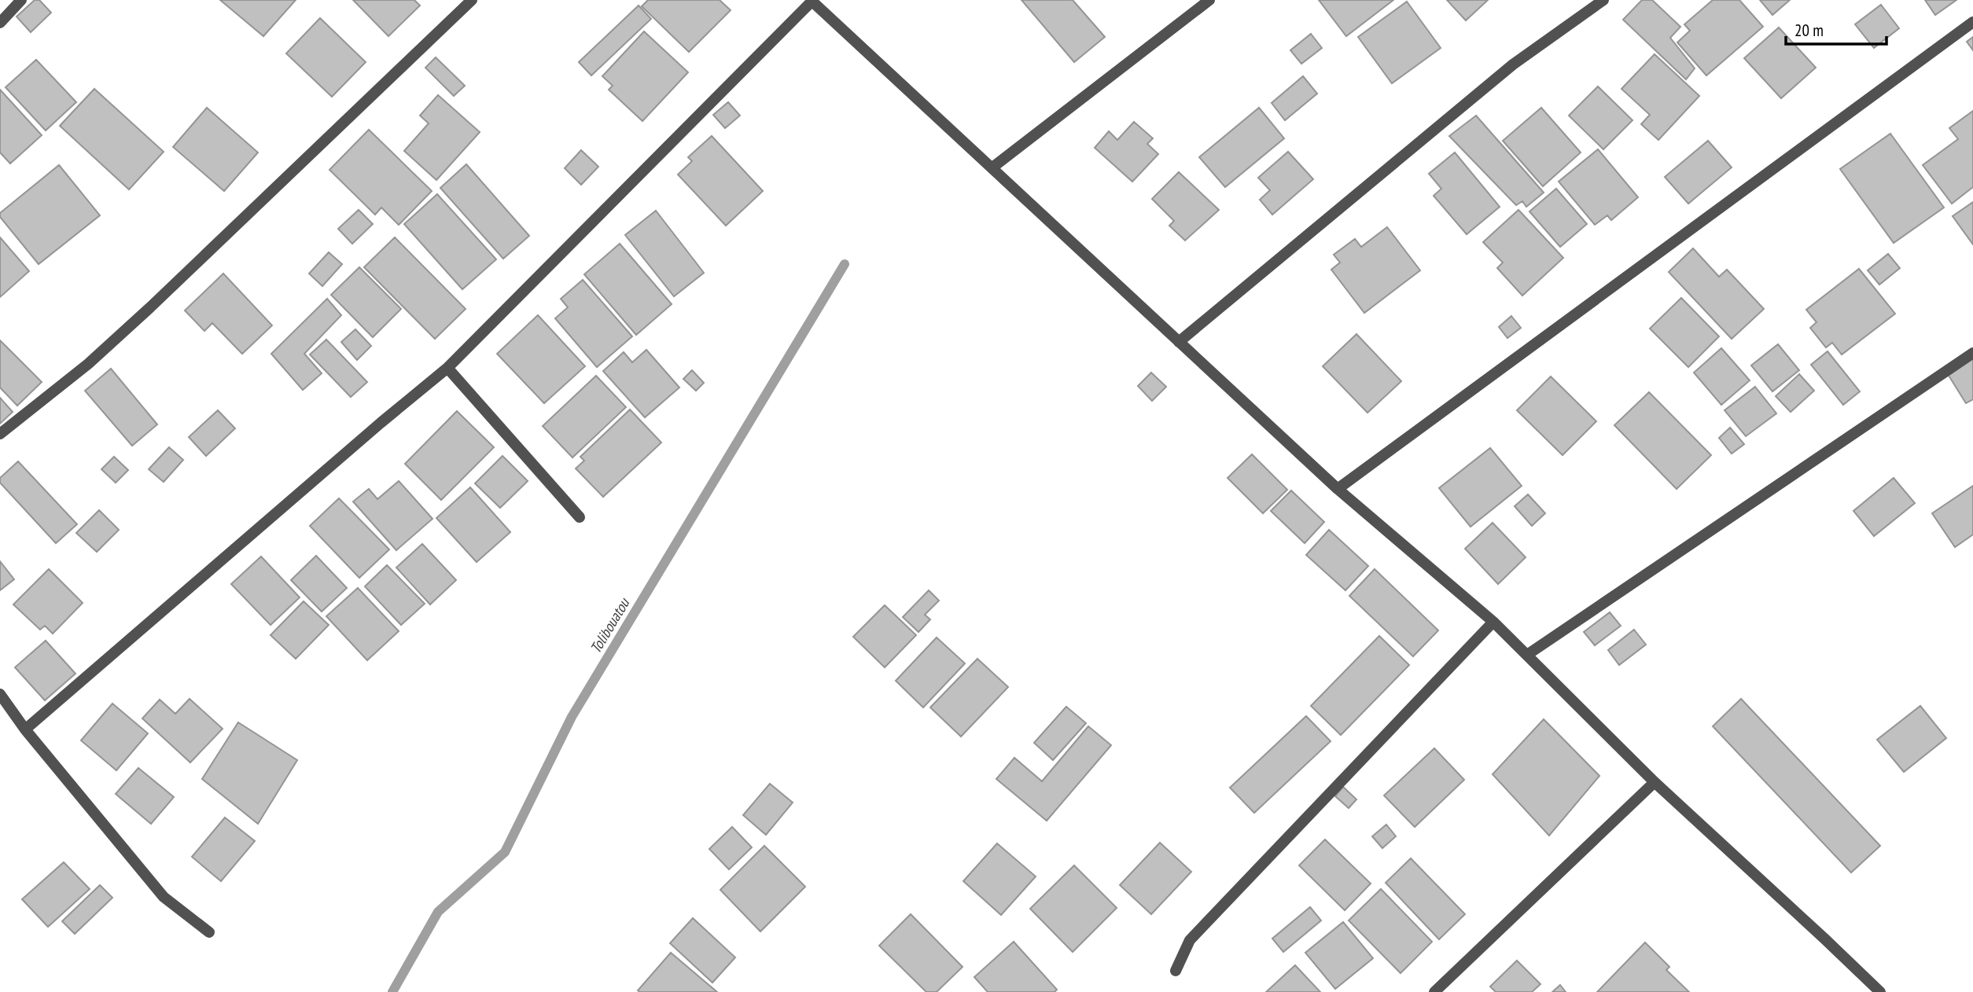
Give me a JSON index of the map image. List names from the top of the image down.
{
  "water": ["Tolibouatou"],
  "scale_bar": "20 m"
}
